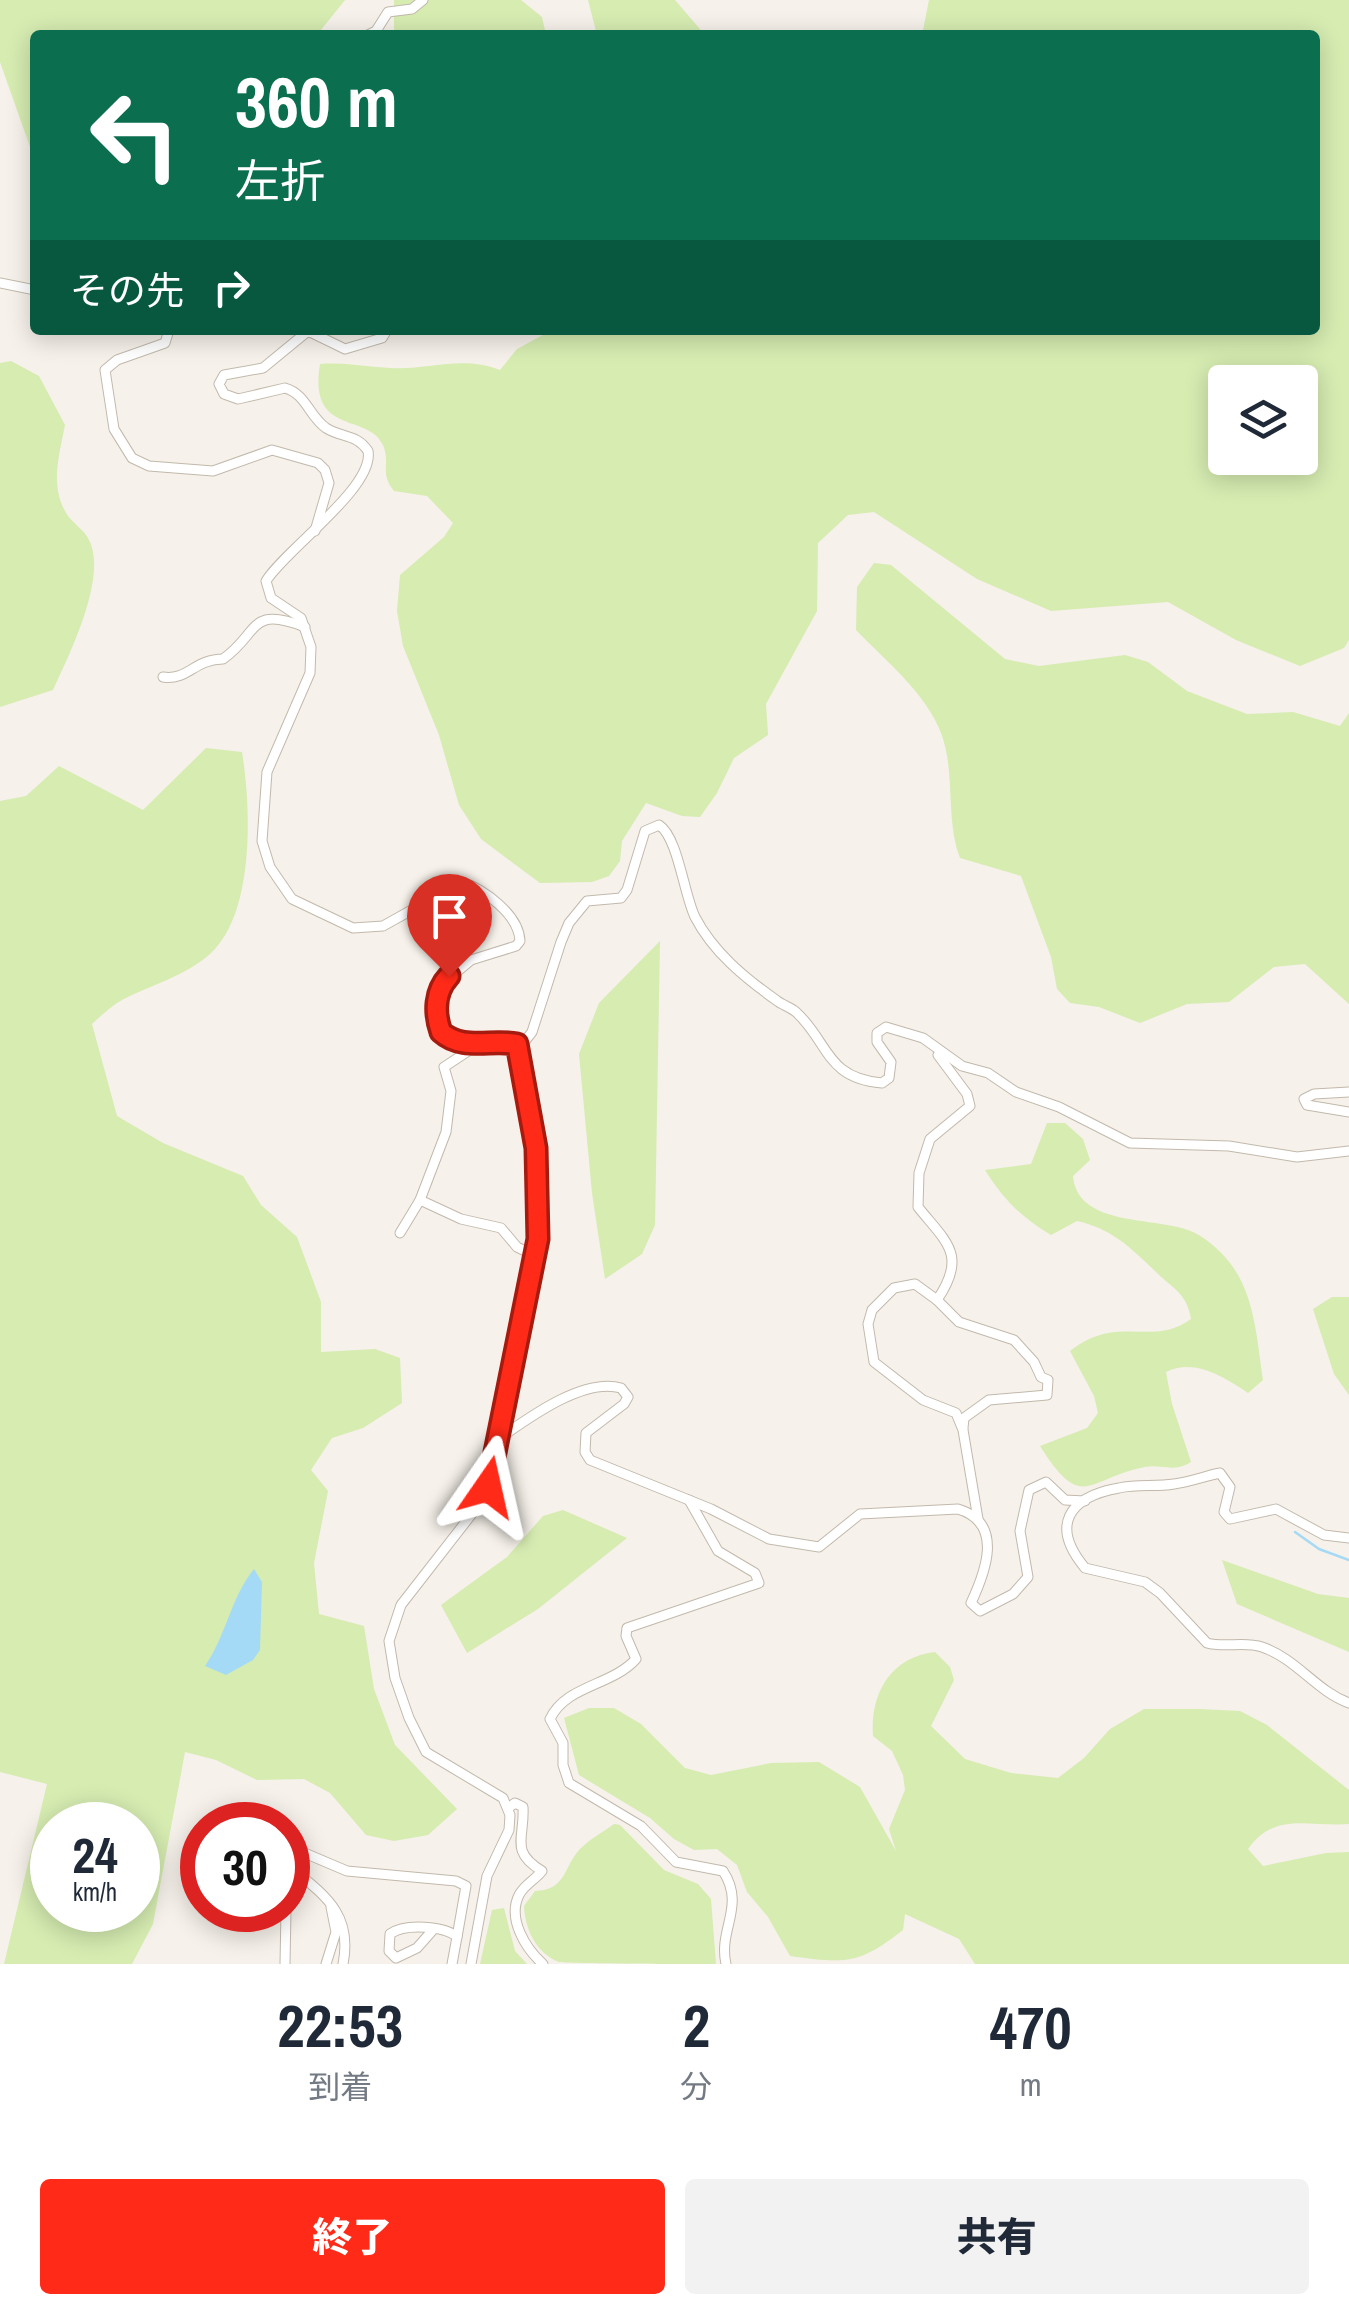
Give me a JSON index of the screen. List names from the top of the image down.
{
  "page": {
    "turn": ["360 m", "左折"],
    "then": "その先",
    "speed": "24 km/h",
    "limit": "30",
    "eta": [
      "22:53",
      "到着",
      "2",
      "分",
      "470",
      "m"
    ],
    "buttons": ["終了", "共有"]
  }
}
